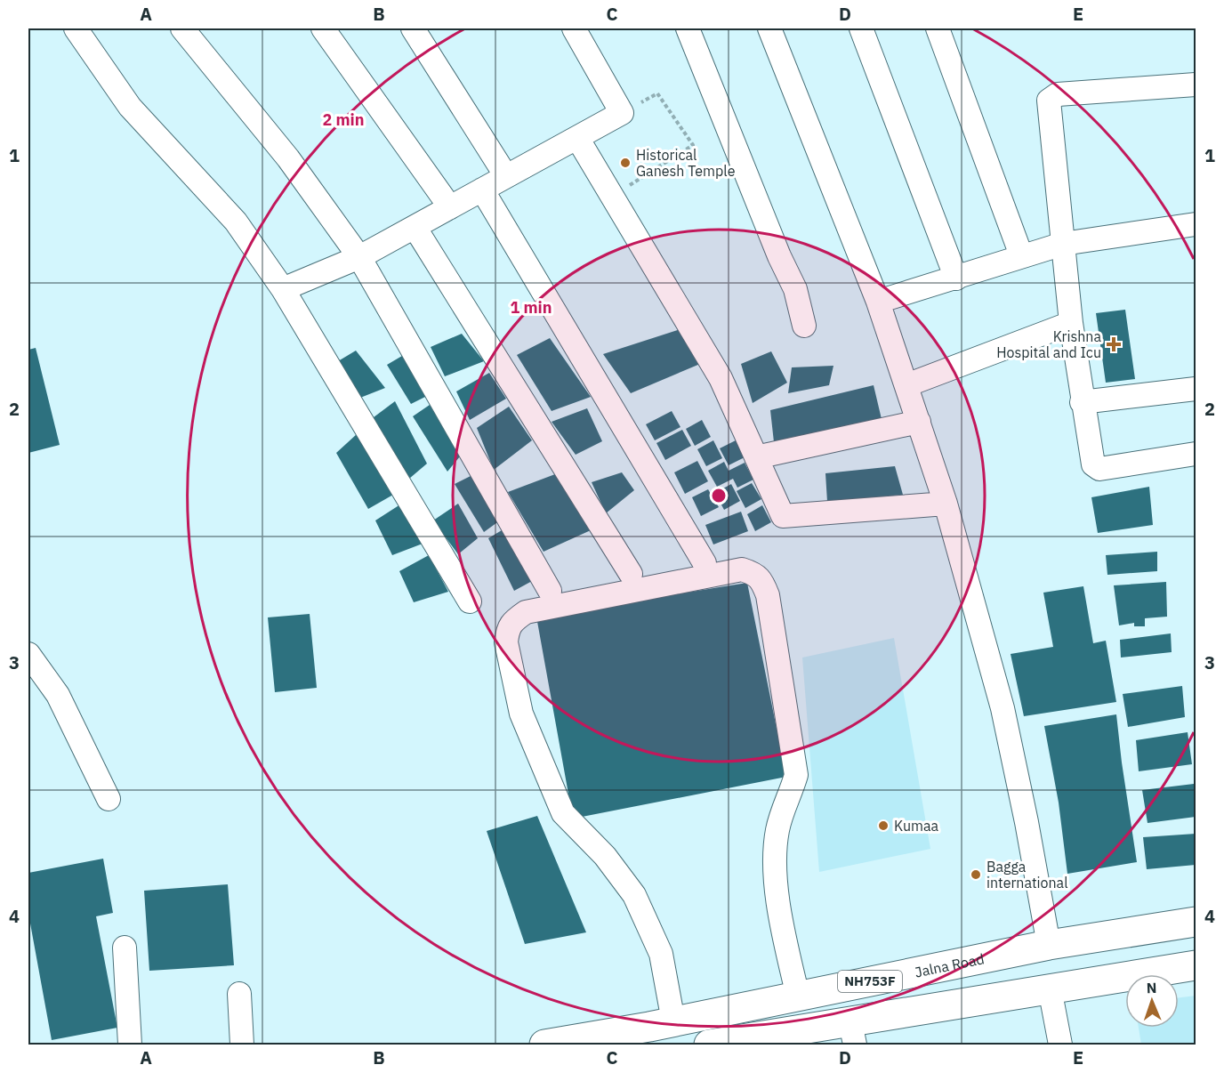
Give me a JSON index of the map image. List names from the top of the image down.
{
  "streets": {
    "highway": ["Jalna Road", "NH753F"]
  },
  "places": {
    "other": ["Historical Ganesh Temple", "Kumaa", "Bagga international"],
    "health": ["Krishna Hospital and Icu"]
  },
  "north": "top",
  "grid": {
    "columns": [
      "A",
      "B",
      "C",
      "D",
      "E"
    ],
    "rows": [
      "1",
      "2",
      "3",
      "4"
    ]
  },
  "rings": ["2 min", "1 min"]
}
